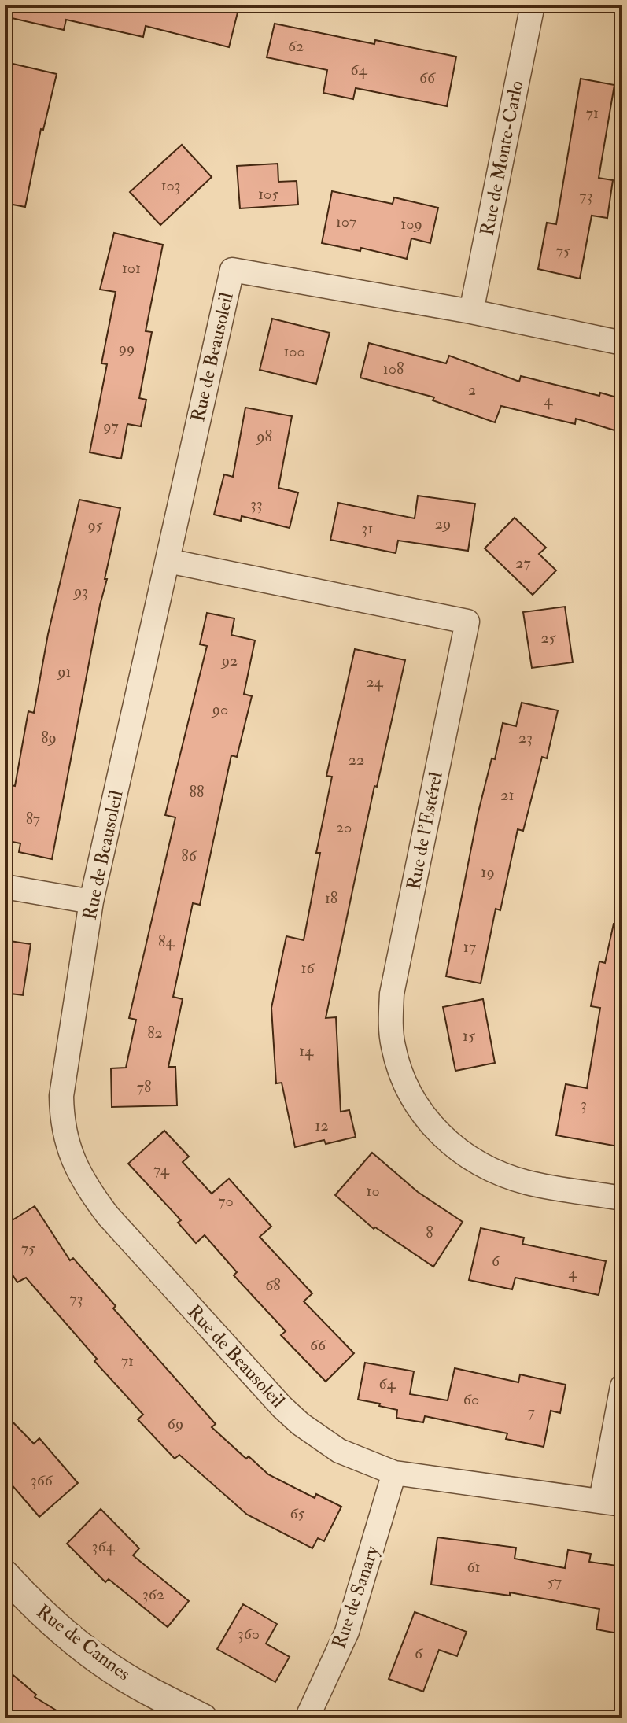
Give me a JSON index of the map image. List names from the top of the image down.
{
  "streets": {
    "street": [
      "Rue de Monte-Carlo",
      "Rue de Beausoleil",
      "Rue de l'Estérel",
      "Rue de Sanary",
      "Rue de Cannes"
    ]
  },
  "crossings": [
    ["Rue de Monte-Carlo", "Rue de Beausoleil"],
    ["Rue de Beausoleil", "Rue de l'Estérel"],
    ["Rue de Beausoleil", "Rue de Sanary"]
  ],
  "house_numbers": [
    "62",
    "64",
    "66",
    "71",
    "103",
    "105",
    "73",
    "107",
    "109",
    "75",
    "101",
    "99",
    "100",
    "108",
    "2",
    "4",
    "97",
    "98",
    "33",
    "29",
    "95",
    "31",
    "27",
    "93",
    "25",
    "92",
    "91",
    "24",
    "90",
    "89",
    "23",
    "22",
    "88",
    "21",
    "87",
    "20",
    "86",
    "19",
    "18",
    "84",
    "17",
    "16",
    "82",
    "15",
    "14",
    "78",
    "3",
    "12",
    "74",
    "10",
    "70",
    "8",
    "75",
    "6",
    "4",
    "68",
    "73",
    "66",
    "71",
    "64",
    "60",
    "7",
    "69",
    "366",
    "65",
    "364",
    "61",
    "57",
    "362",
    "360",
    "6"
  ]
}
